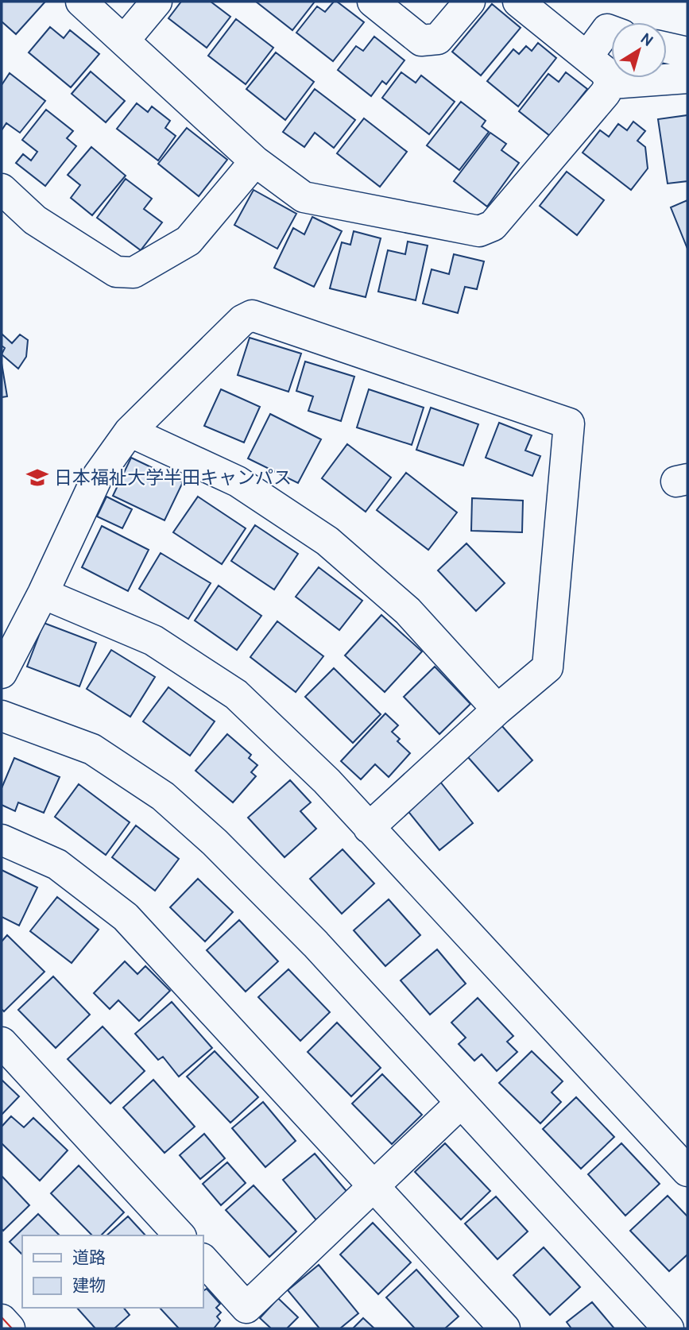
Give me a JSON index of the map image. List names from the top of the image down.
{
  "places": {
    "school or university": ["日本福祉大学半田キャンパス"]
  },
  "legend": ["道路", "建物"],
  "north": "top right"
}
